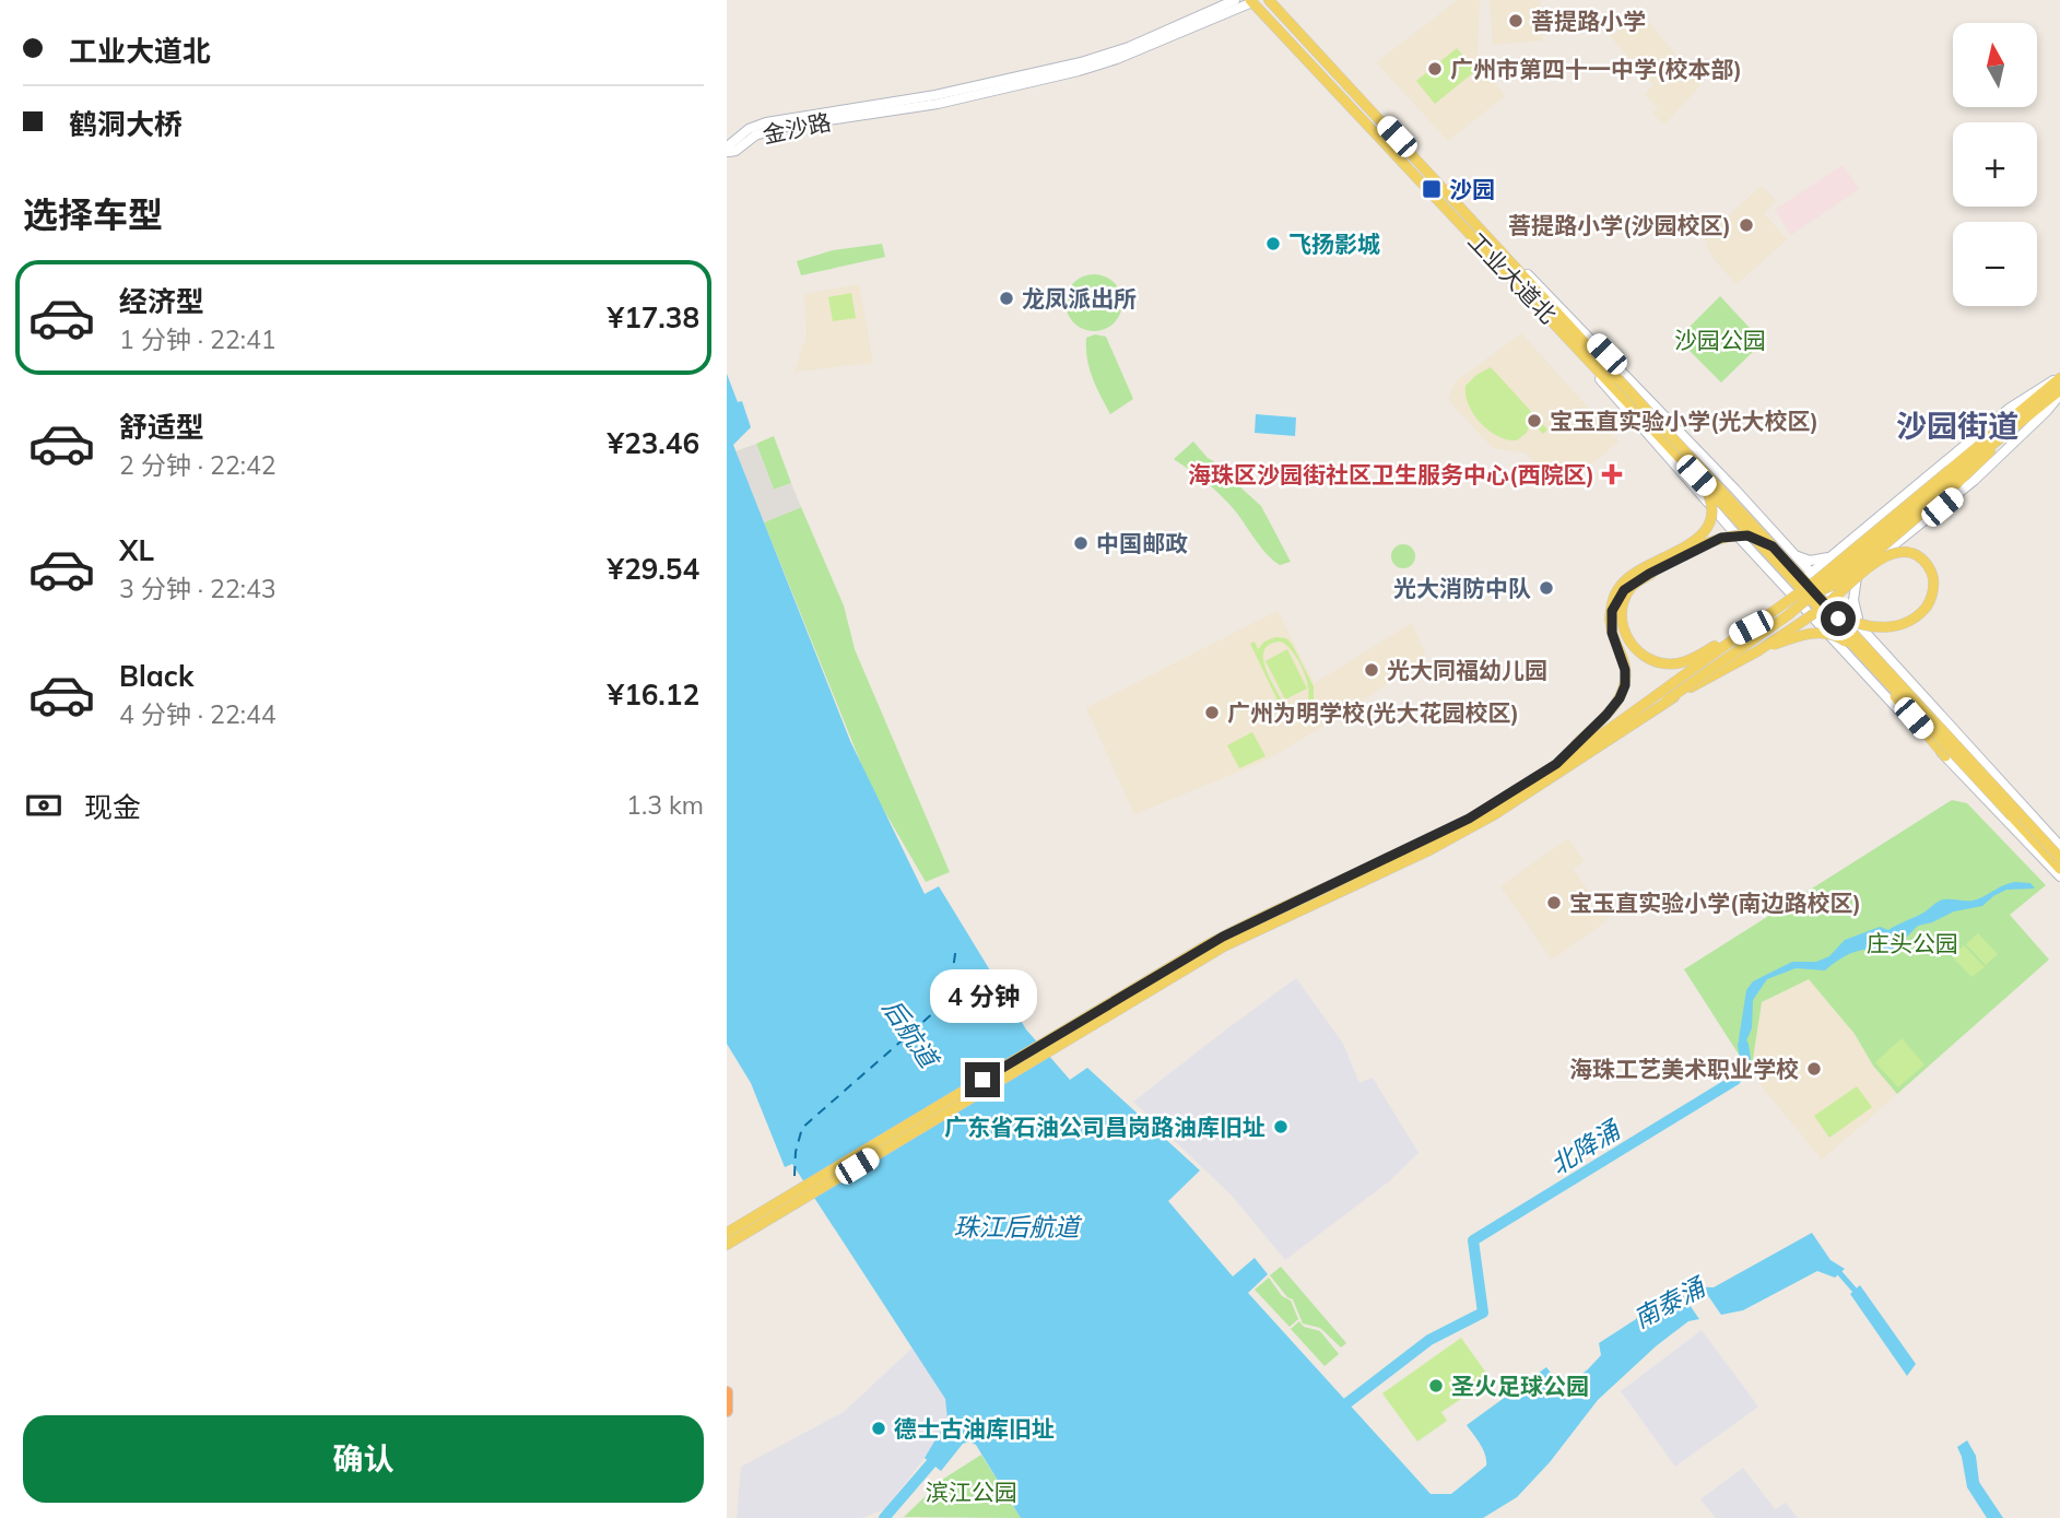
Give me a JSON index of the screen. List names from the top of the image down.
{
  "streets": {
    "main road": ["金沙路", "工业大道北"]
  },
  "crossings": [
    ["金沙路", "工业大道北"]
  ],
  "districts": ["沙园街道"],
  "water": [
    "后航道",
    "北降涌",
    "珠江后航道",
    "南泰涌"
  ],
  "parks": ["沙园公园", "庄头公园", "滨江公园"],
  "places": {
    "other": [
      "菩提路小学",
      "广州市第四十一中学(校本部)",
      "菩提路小学(沙园校区)",
      "飞扬影城",
      "龙凤派出所",
      "宝玉直实验小学(光大校区)",
      "中国邮政",
      "光大消防中队",
      "光大同福幼儿园",
      "广州为明学校(光大花园校区)",
      "宝玉直实验小学(南边路校区)",
      "海珠工艺美术职业学校",
      "广东省石油公司昌岗路油库旧址",
      "圣火足球公园",
      "德士古油库旧址"
    ],
    "transit": ["沙园"],
    "health": ["海珠区沙园街社区卫生服务中心(西院区)"]
  },
  "north": "top",
  "page": {
    "banner": ["工业大道北", "鹤洞大桥"],
    "map_buttons": ["+", "−"],
    "heading": "选择车型",
    "list": [
      {
        "name": "经济型",
        "note": "1 分钟 · 22:41",
        "value": "¥17.38"
      },
      {
        "name": "舒适型",
        "note": "2 分钟 · 22:42",
        "value": "¥23.46"
      },
      {
        "name": "XL",
        "note": "3 分钟 · 22:43",
        "value": "¥29.54"
      },
      {
        "name": "Black",
        "note": "4 分钟 · 22:44",
        "value": "¥16.12"
      }
    ],
    "pay": ["现金", "1.3 km"],
    "bubble": "4 分钟",
    "buttons": "确认"
  }
}
